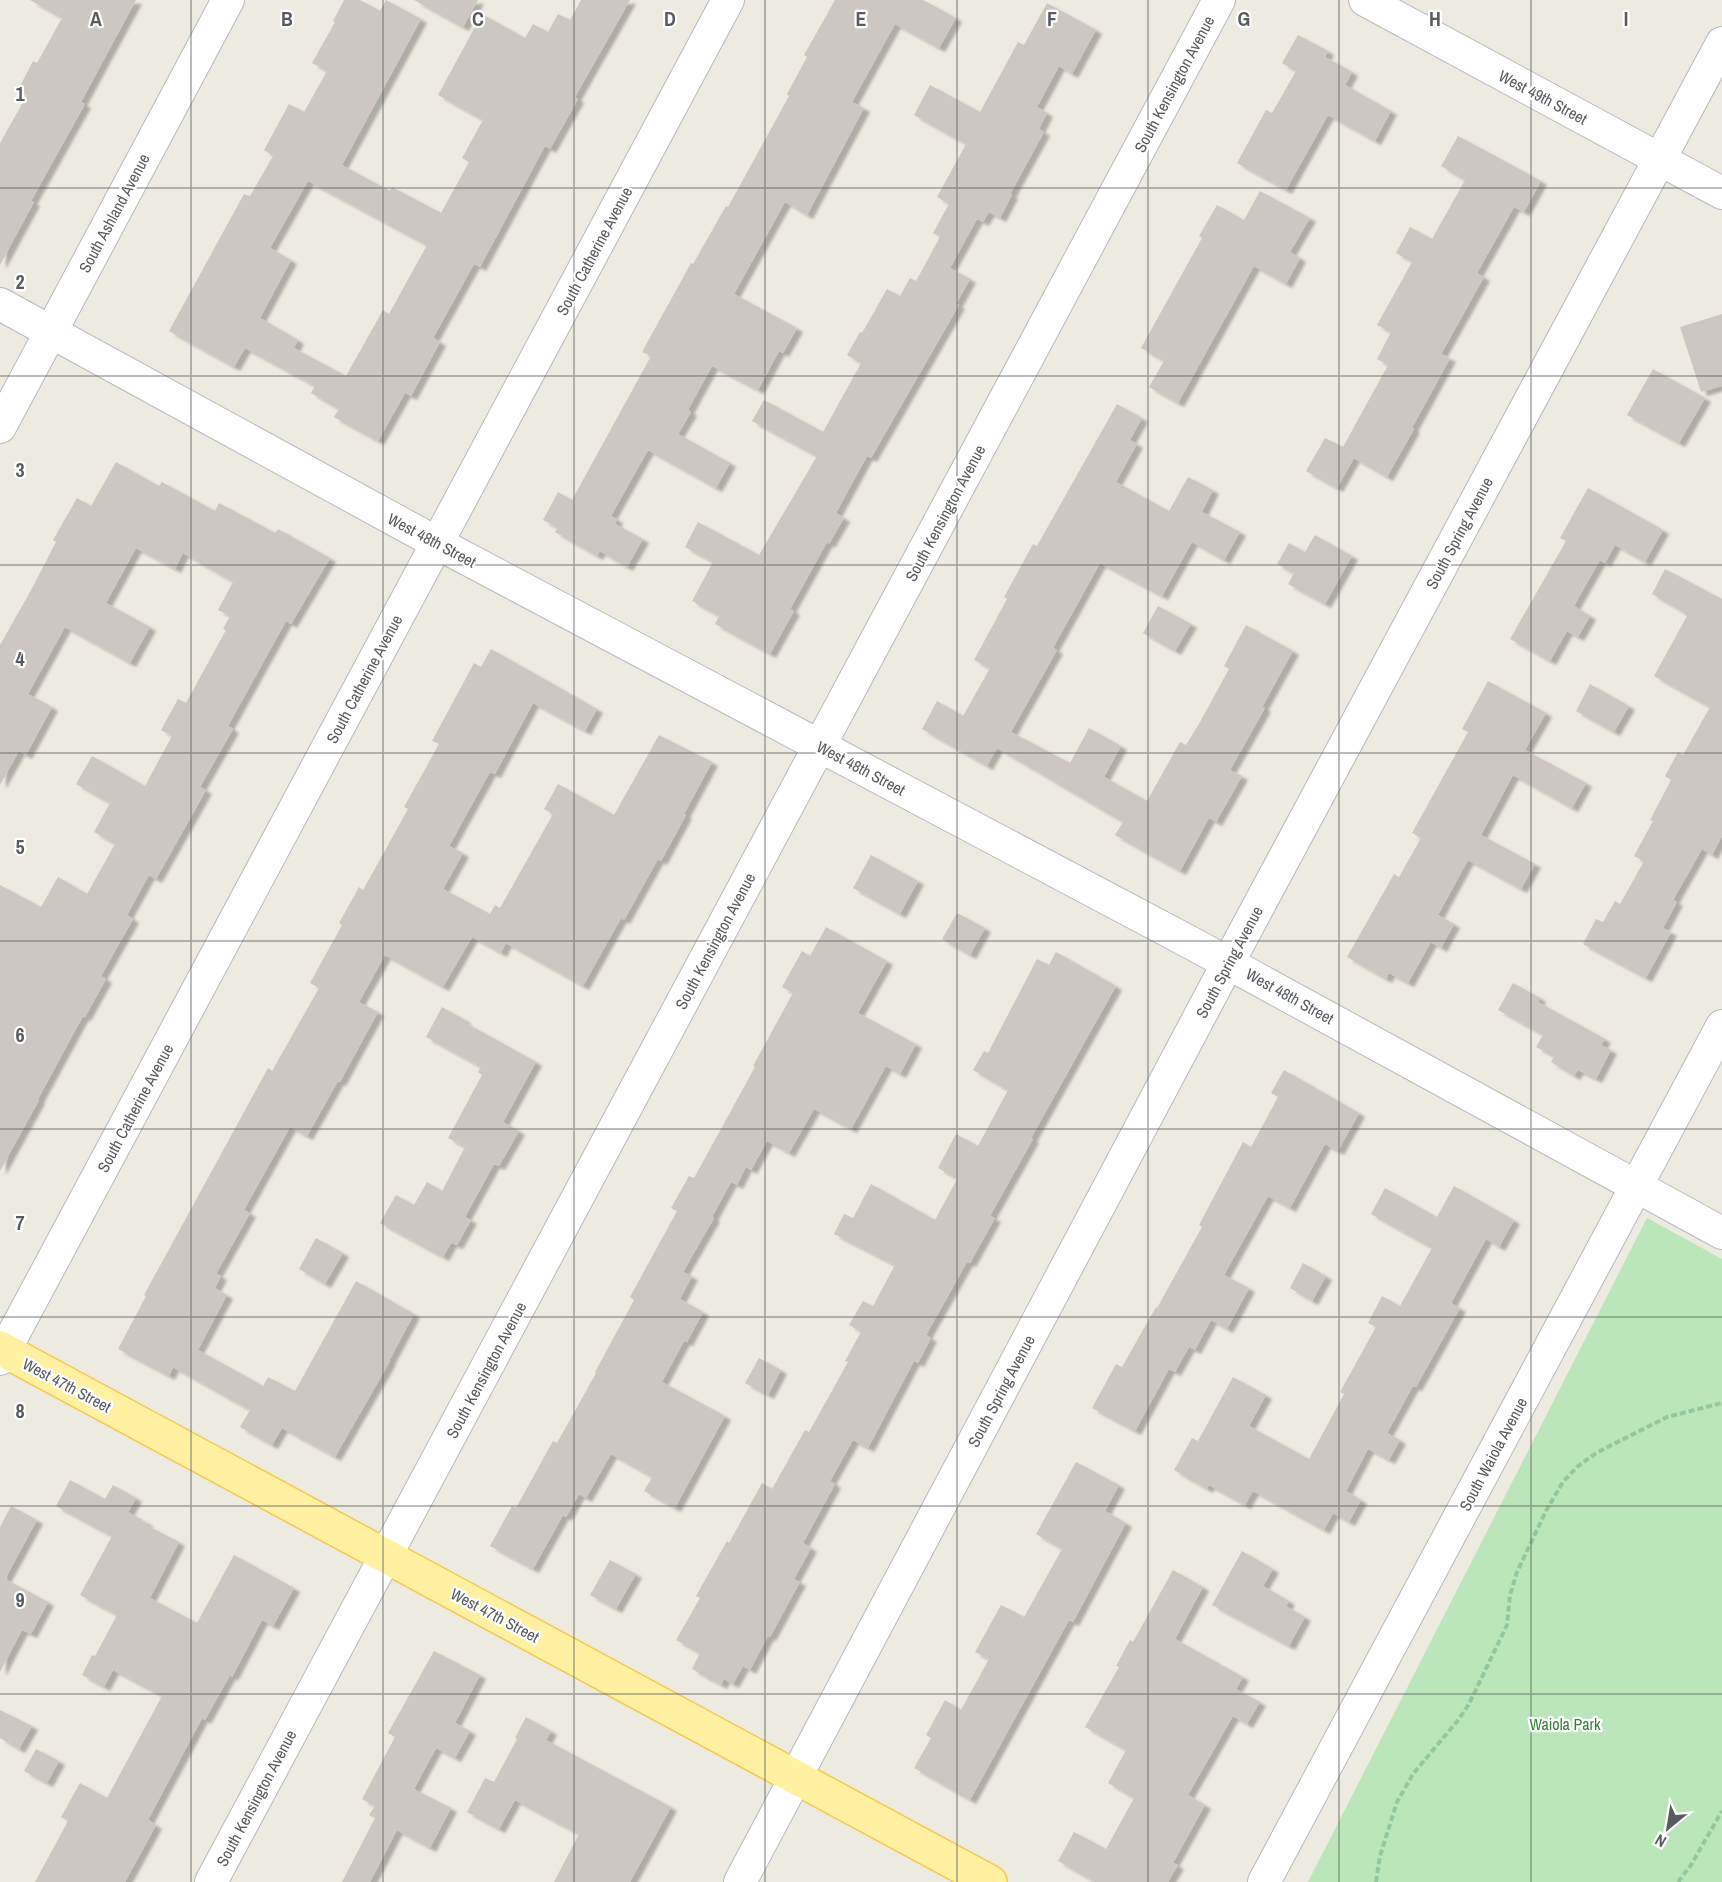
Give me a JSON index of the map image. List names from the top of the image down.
{
  "streets": {
    "main road": ["West 47th Street"],
    "street": [
      "South Kensington Avenue",
      "West 49th Street",
      "South Ashland Avenue",
      "South Catherine Avenue",
      "South Spring Avenue",
      "West 48th Street",
      "South Waiola Avenue"
    ]
  },
  "crossings": [
    ["South Kensington Avenue", "West 48th Street"],
    ["South Kensington Avenue", "West 47th Street"],
    ["West 49th Street", "South Spring Avenue"],
    ["South Ashland Avenue", "West 48th Street"],
    ["South Catherine Avenue", "West 48th Street"],
    ["South Catherine Avenue", "West 47th Street"],
    ["South Spring Avenue", "West 48th Street"],
    ["South Spring Avenue", "West 47th Street"],
    ["West 48th Street", "South Waiola Avenue"]
  ],
  "parks": ["Waiola Park"],
  "north": "bottom left",
  "grid": {
    "columns": [
      "A",
      "B",
      "C",
      "D",
      "E",
      "F",
      "G",
      "H",
      "I"
    ],
    "rows": [
      "1",
      "2",
      "3",
      "4",
      "5",
      "6",
      "7",
      "8",
      "9"
    ]
  }
}
